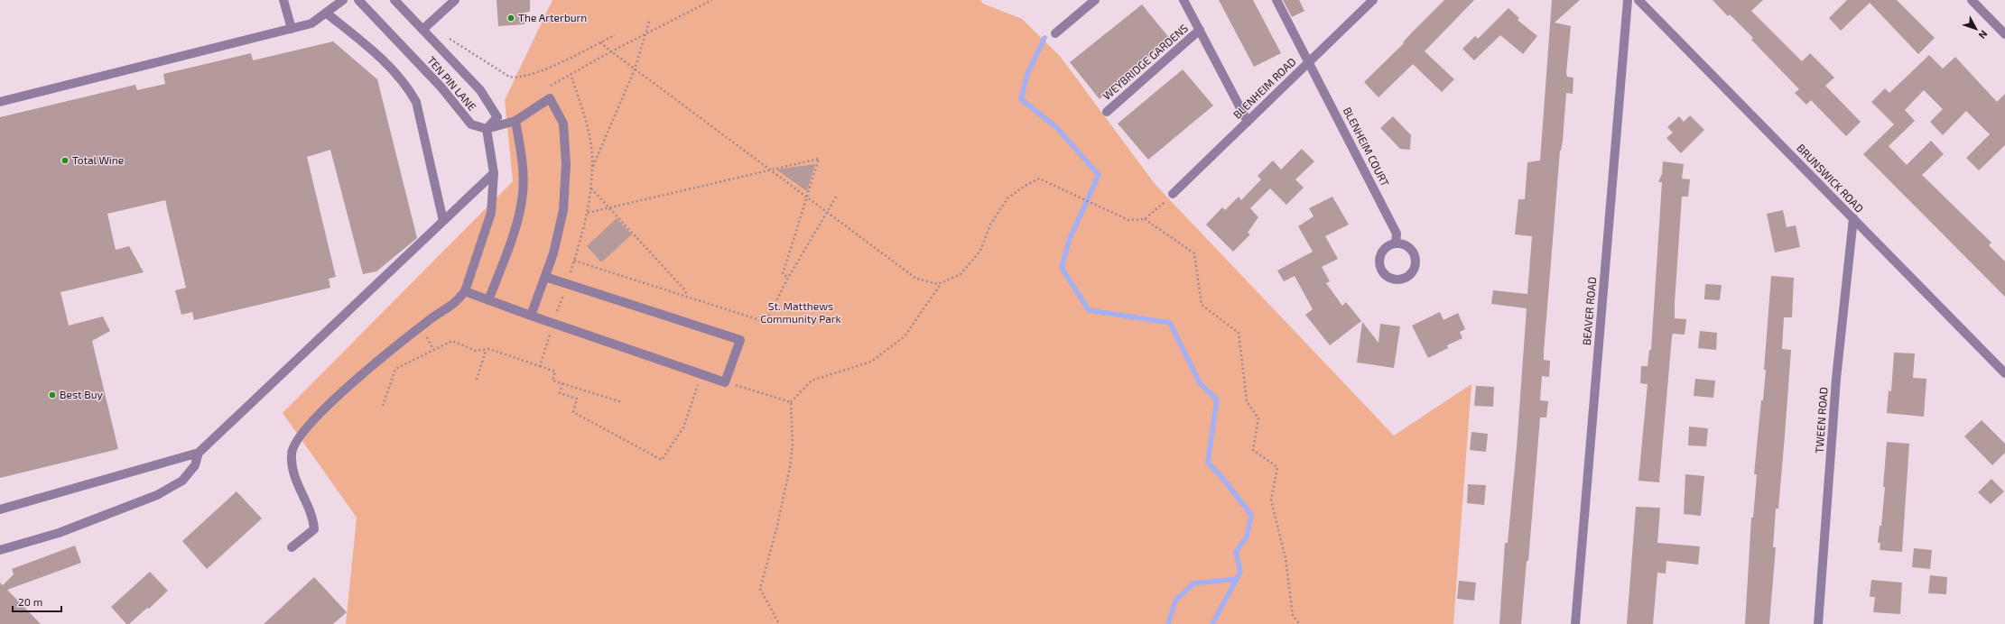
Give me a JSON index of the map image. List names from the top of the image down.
{
  "streets": {
    "street": [
      "WEYBRIDGE GARDENS",
      "TEN PIN LANE",
      "BLENHEIM ROAD",
      "BLENHEIM COURT",
      "BRUNSWICK ROAD",
      "BEAVER ROAD",
      "TWEEN ROAD"
    ]
  },
  "crossings": [
    ["BLENHEIM ROAD", "BLENHEIM COURT"],
    ["BRUNSWICK ROAD", "TWEEN ROAD"]
  ],
  "parks": ["St. Matthews Community Park"],
  "places": ["The Arterburn", "Total Wine", "Best Buy"],
  "scale_bar": "20 m",
  "north": "bottom right"
}
